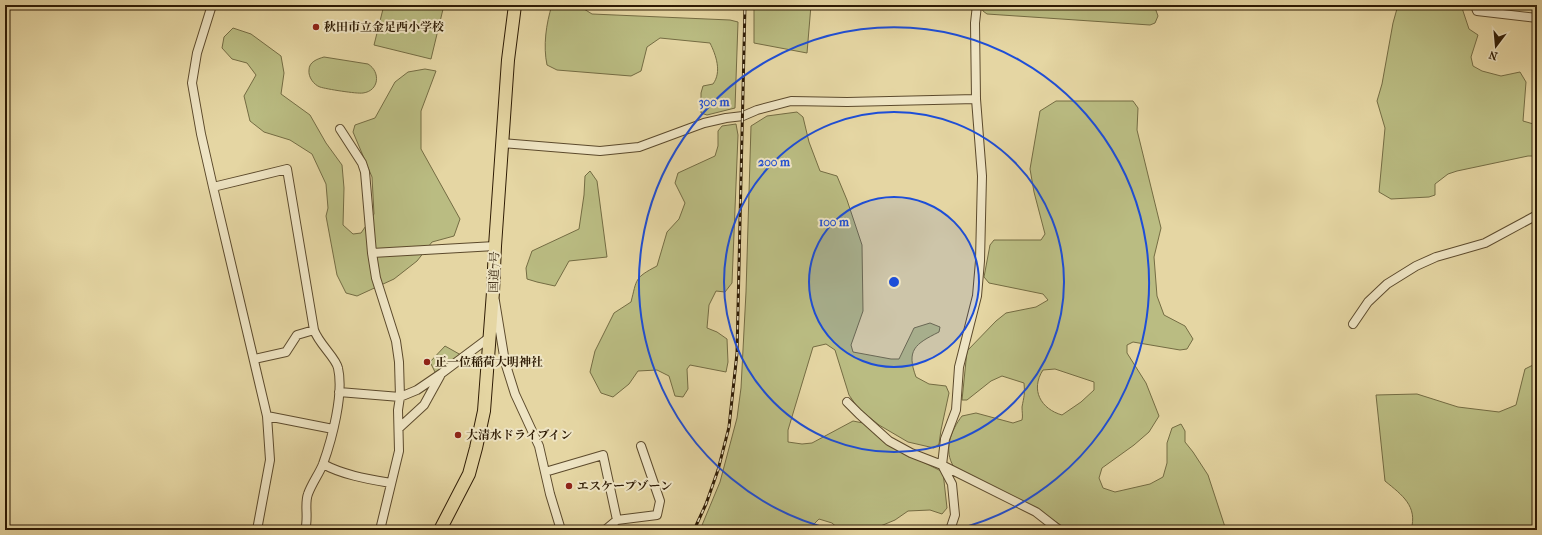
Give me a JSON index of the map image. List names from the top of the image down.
{
  "streets": {
    "highway": ["国道7号"]
  },
  "places": [
    "秋田市立金足西小学校",
    "正一位稲荷大明神社",
    "大清水ドライブイン",
    "エスケープゾーン"
  ],
  "north": "bottom",
  "rings": ["300 m", "200 m", "100 m"]
}
